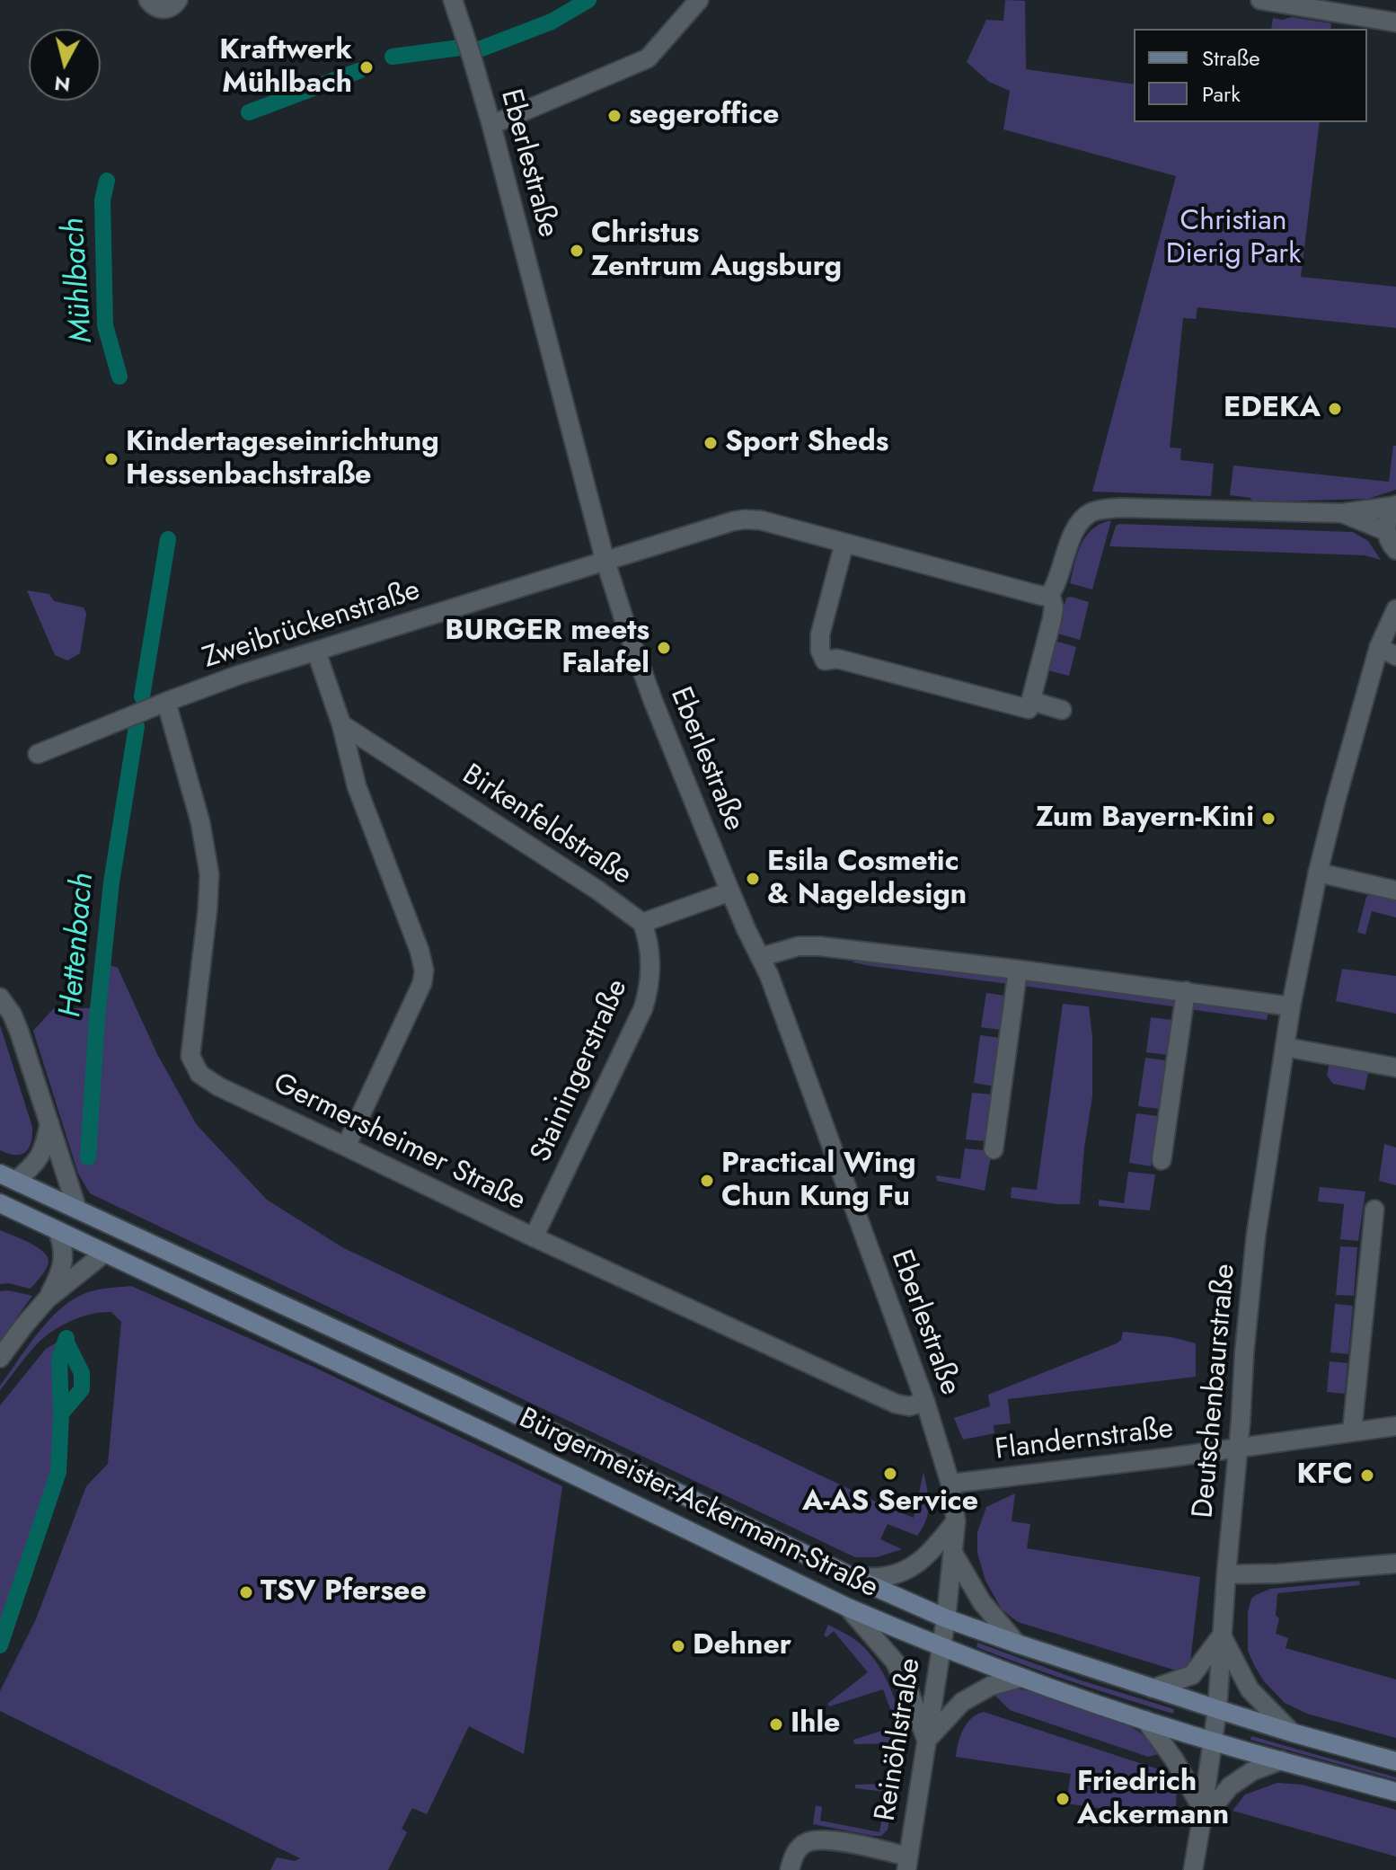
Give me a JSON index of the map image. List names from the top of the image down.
{
  "streets": {
    "main road": ["Bürgermeister-Ackermann-Straße"],
    "street": [
      "Eberlestraße",
      "Zweibrückenstraße",
      "Birkenfeldstraße",
      "Stainingerstraße",
      "Germersheimer Straße",
      "Deutschenbaurstraße",
      "Flandernstraße",
      "Reinöhlstraße"
    ]
  },
  "crossings": [
    ["Eberlestraße", "Zweibrückenstraße"],
    ["Eberlestraße", "Birkenfeldstraße"],
    ["Eberlestraße", "Germersheimer Straße"],
    ["Eberlestraße", "Flandernstraße"],
    ["Eberlestraße", "Bürgermeister-Ackermann-Straße"],
    ["Eberlestraße", "Reinöhlstraße"],
    ["Zweibrückenstraße", "Germersheimer Straße"],
    ["Birkenfeldstraße", "Stainingerstraße"],
    ["Stainingerstraße", "Germersheimer Straße"],
    ["Deutschenbaurstraße", "Flandernstraße"],
    ["Deutschenbaurstraße", "Bürgermeister-Ackermann-Straße"],
    ["Bürgermeister-Ackermann-Straße", "Reinöhlstraße"]
  ],
  "water": ["Mühlbach", "Hettenbach"],
  "parks": ["Christian Dierig Park"],
  "places": [
    "Kraftwerk Mühlbach",
    "segeroffice",
    "Christus Zentrum Augsburg",
    "EDEKA",
    "Sport Sheds",
    "Kindertageseinrichtung Hessenbachstraße",
    "BURGER meets Falafel",
    "Zum Bayern-Kini",
    "Esila Cosmetic & Nageldesign",
    "Practical Wing Chun Kung Fu",
    "A-AS Service",
    "KFC",
    "TSV Pfersee",
    "Dehner",
    "Ihle",
    "Friedrich Ackermann"
  ],
  "legend": ["Straße", "Park"],
  "north": "bottom"
}
